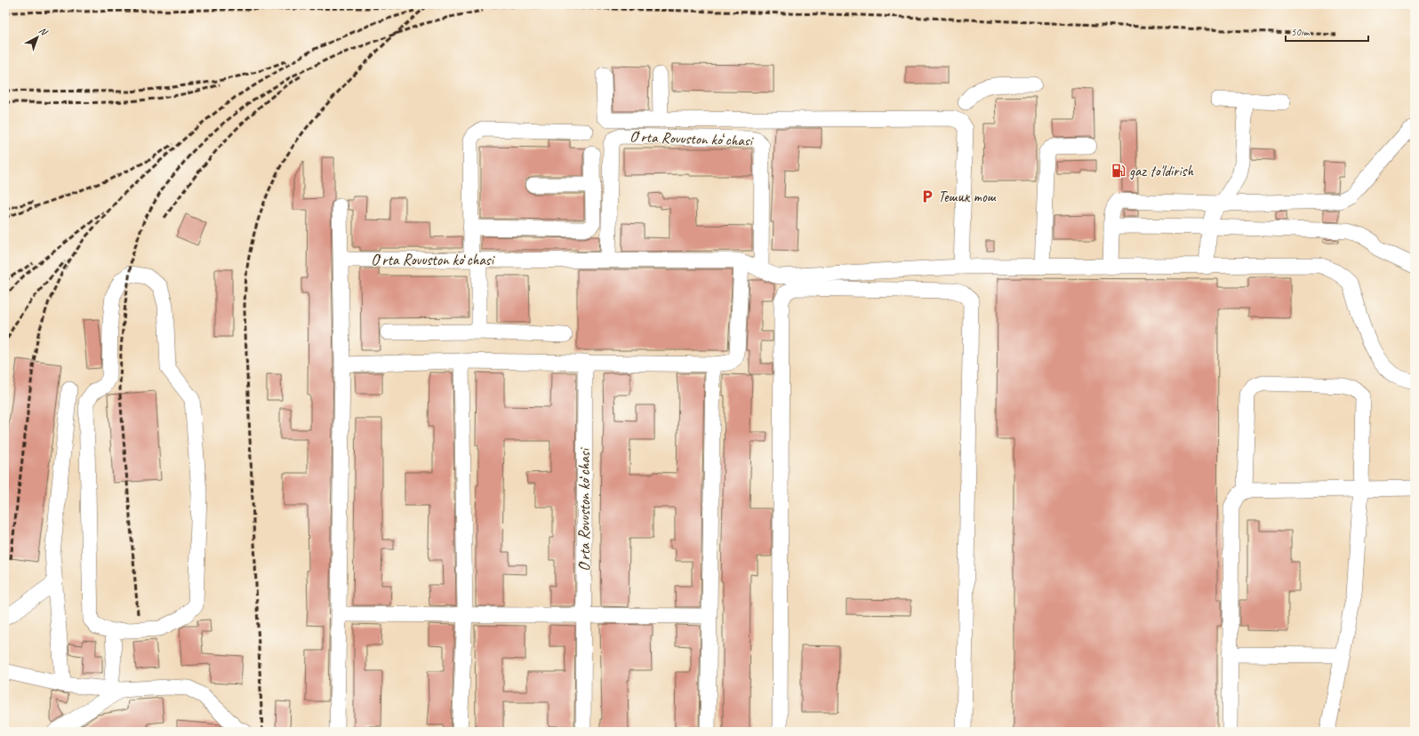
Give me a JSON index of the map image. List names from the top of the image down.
{
  "streets": {
    "street": ["Oʻrta Rovuston koʻchasi"]
  },
  "places": {
    "fuel station": ["gaz to'ldirish"],
    "parking": ["Тешик тош"]
  },
  "scale_bar": "50 m",
  "north": "top right"
}
